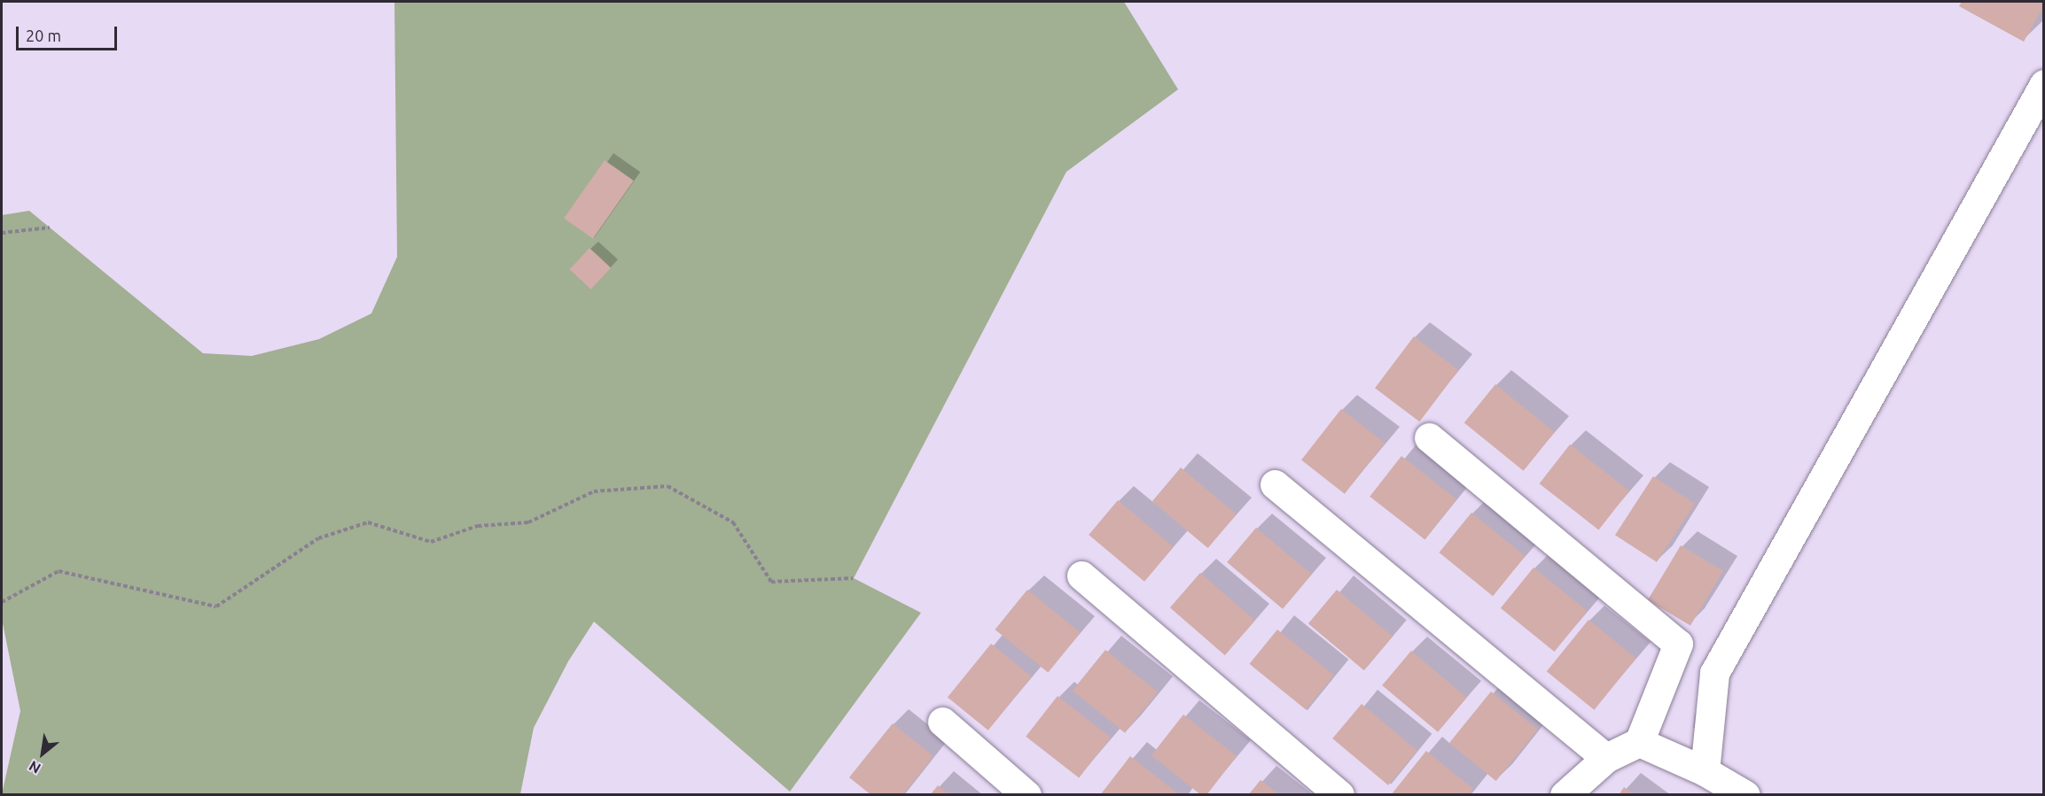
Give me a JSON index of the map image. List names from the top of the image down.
{
  "scale_bar": "20 m",
  "north": "bottom left"
}
